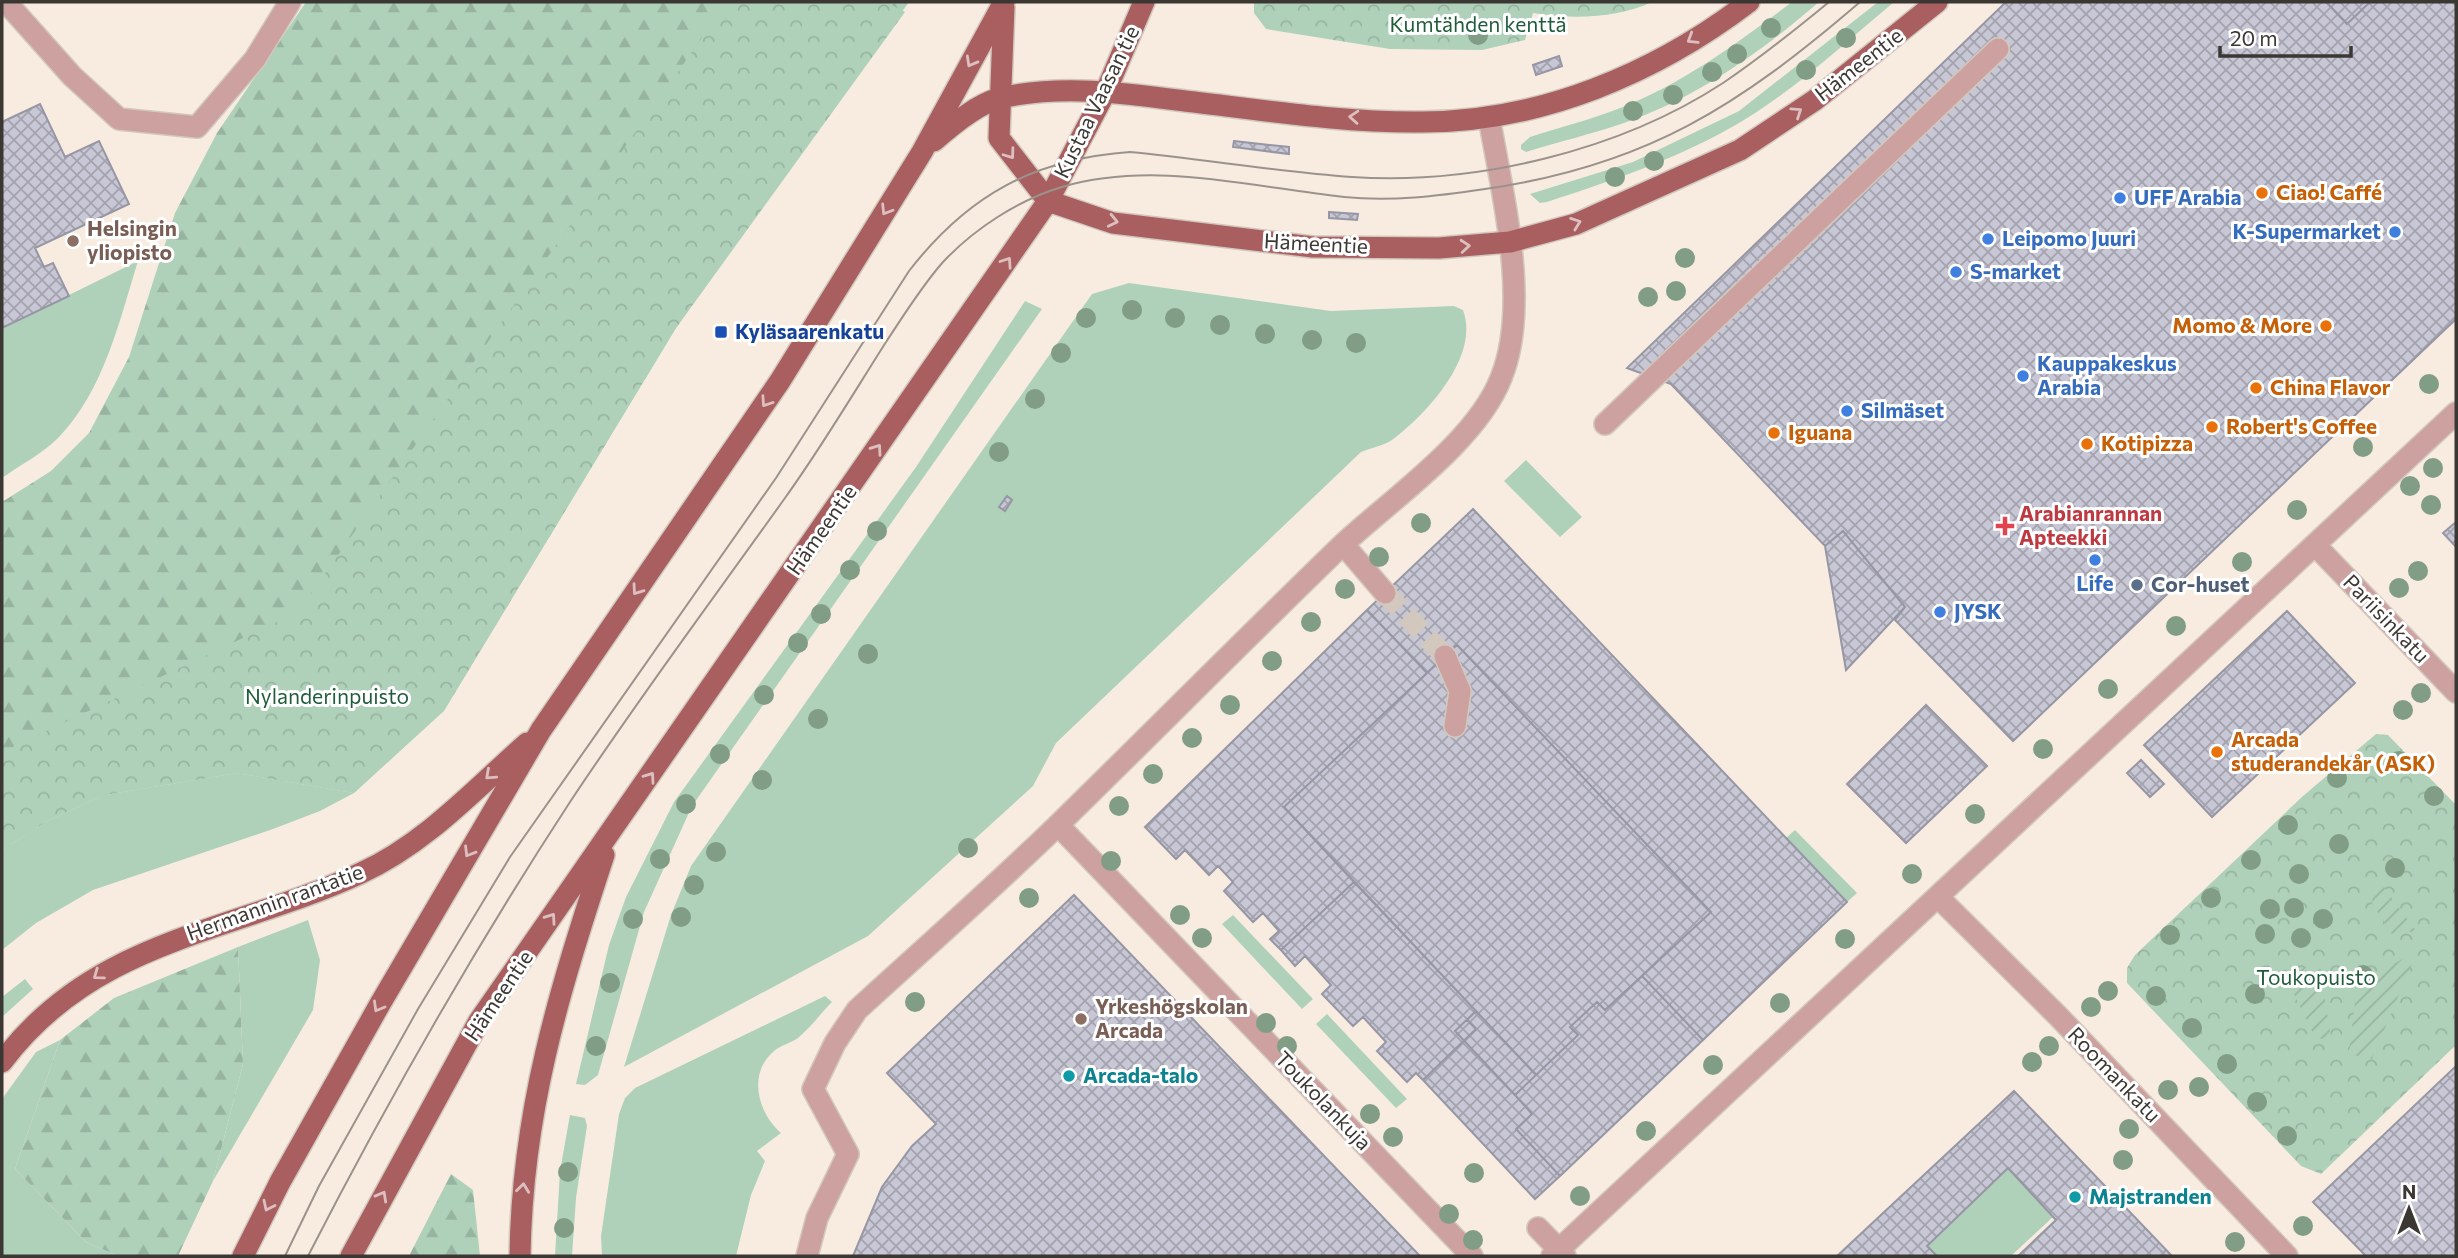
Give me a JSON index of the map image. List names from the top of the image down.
{
  "streets": {
    "main road": ["Hämeentie", "Kustaa Vaasan tie", "Hermannin rantatie"],
    "street": ["Pariisinkatu", "Roomankatu", "Toukolankuja"]
  },
  "crossings": [
    ["Hämeentie", "Kustaa Vaasan tie"]
  ],
  "one_way": ["Hermannin rantatie"],
  "parks": ["Kumtähden kenttä", "Nylanderinpuisto", "Toukopuisto"],
  "places": {
    "other": [
      "Ciao! Caffé",
      "UFF Arabia",
      "K-Supermarket",
      "Leipomo Juuri",
      "Helsingin yliopisto",
      "S-market",
      "Momo & More",
      "Kauppakeskus Arabia",
      "China Flavor",
      "Silmäset",
      "Robert's Coffee",
      "Iguana",
      "Kotipizza",
      "Life",
      "Cor-huset",
      "JYSK",
      "Arcada studerandekår (ASK)",
      "Yrkeshögskolan Arcada",
      "Arcada-talo",
      "Majstranden"
    ],
    "transit": ["Kyläsaarenkatu"],
    "health": ["Arabianrannan Apteekki"]
  },
  "scale_bar": "20 m",
  "north": "top"
}
